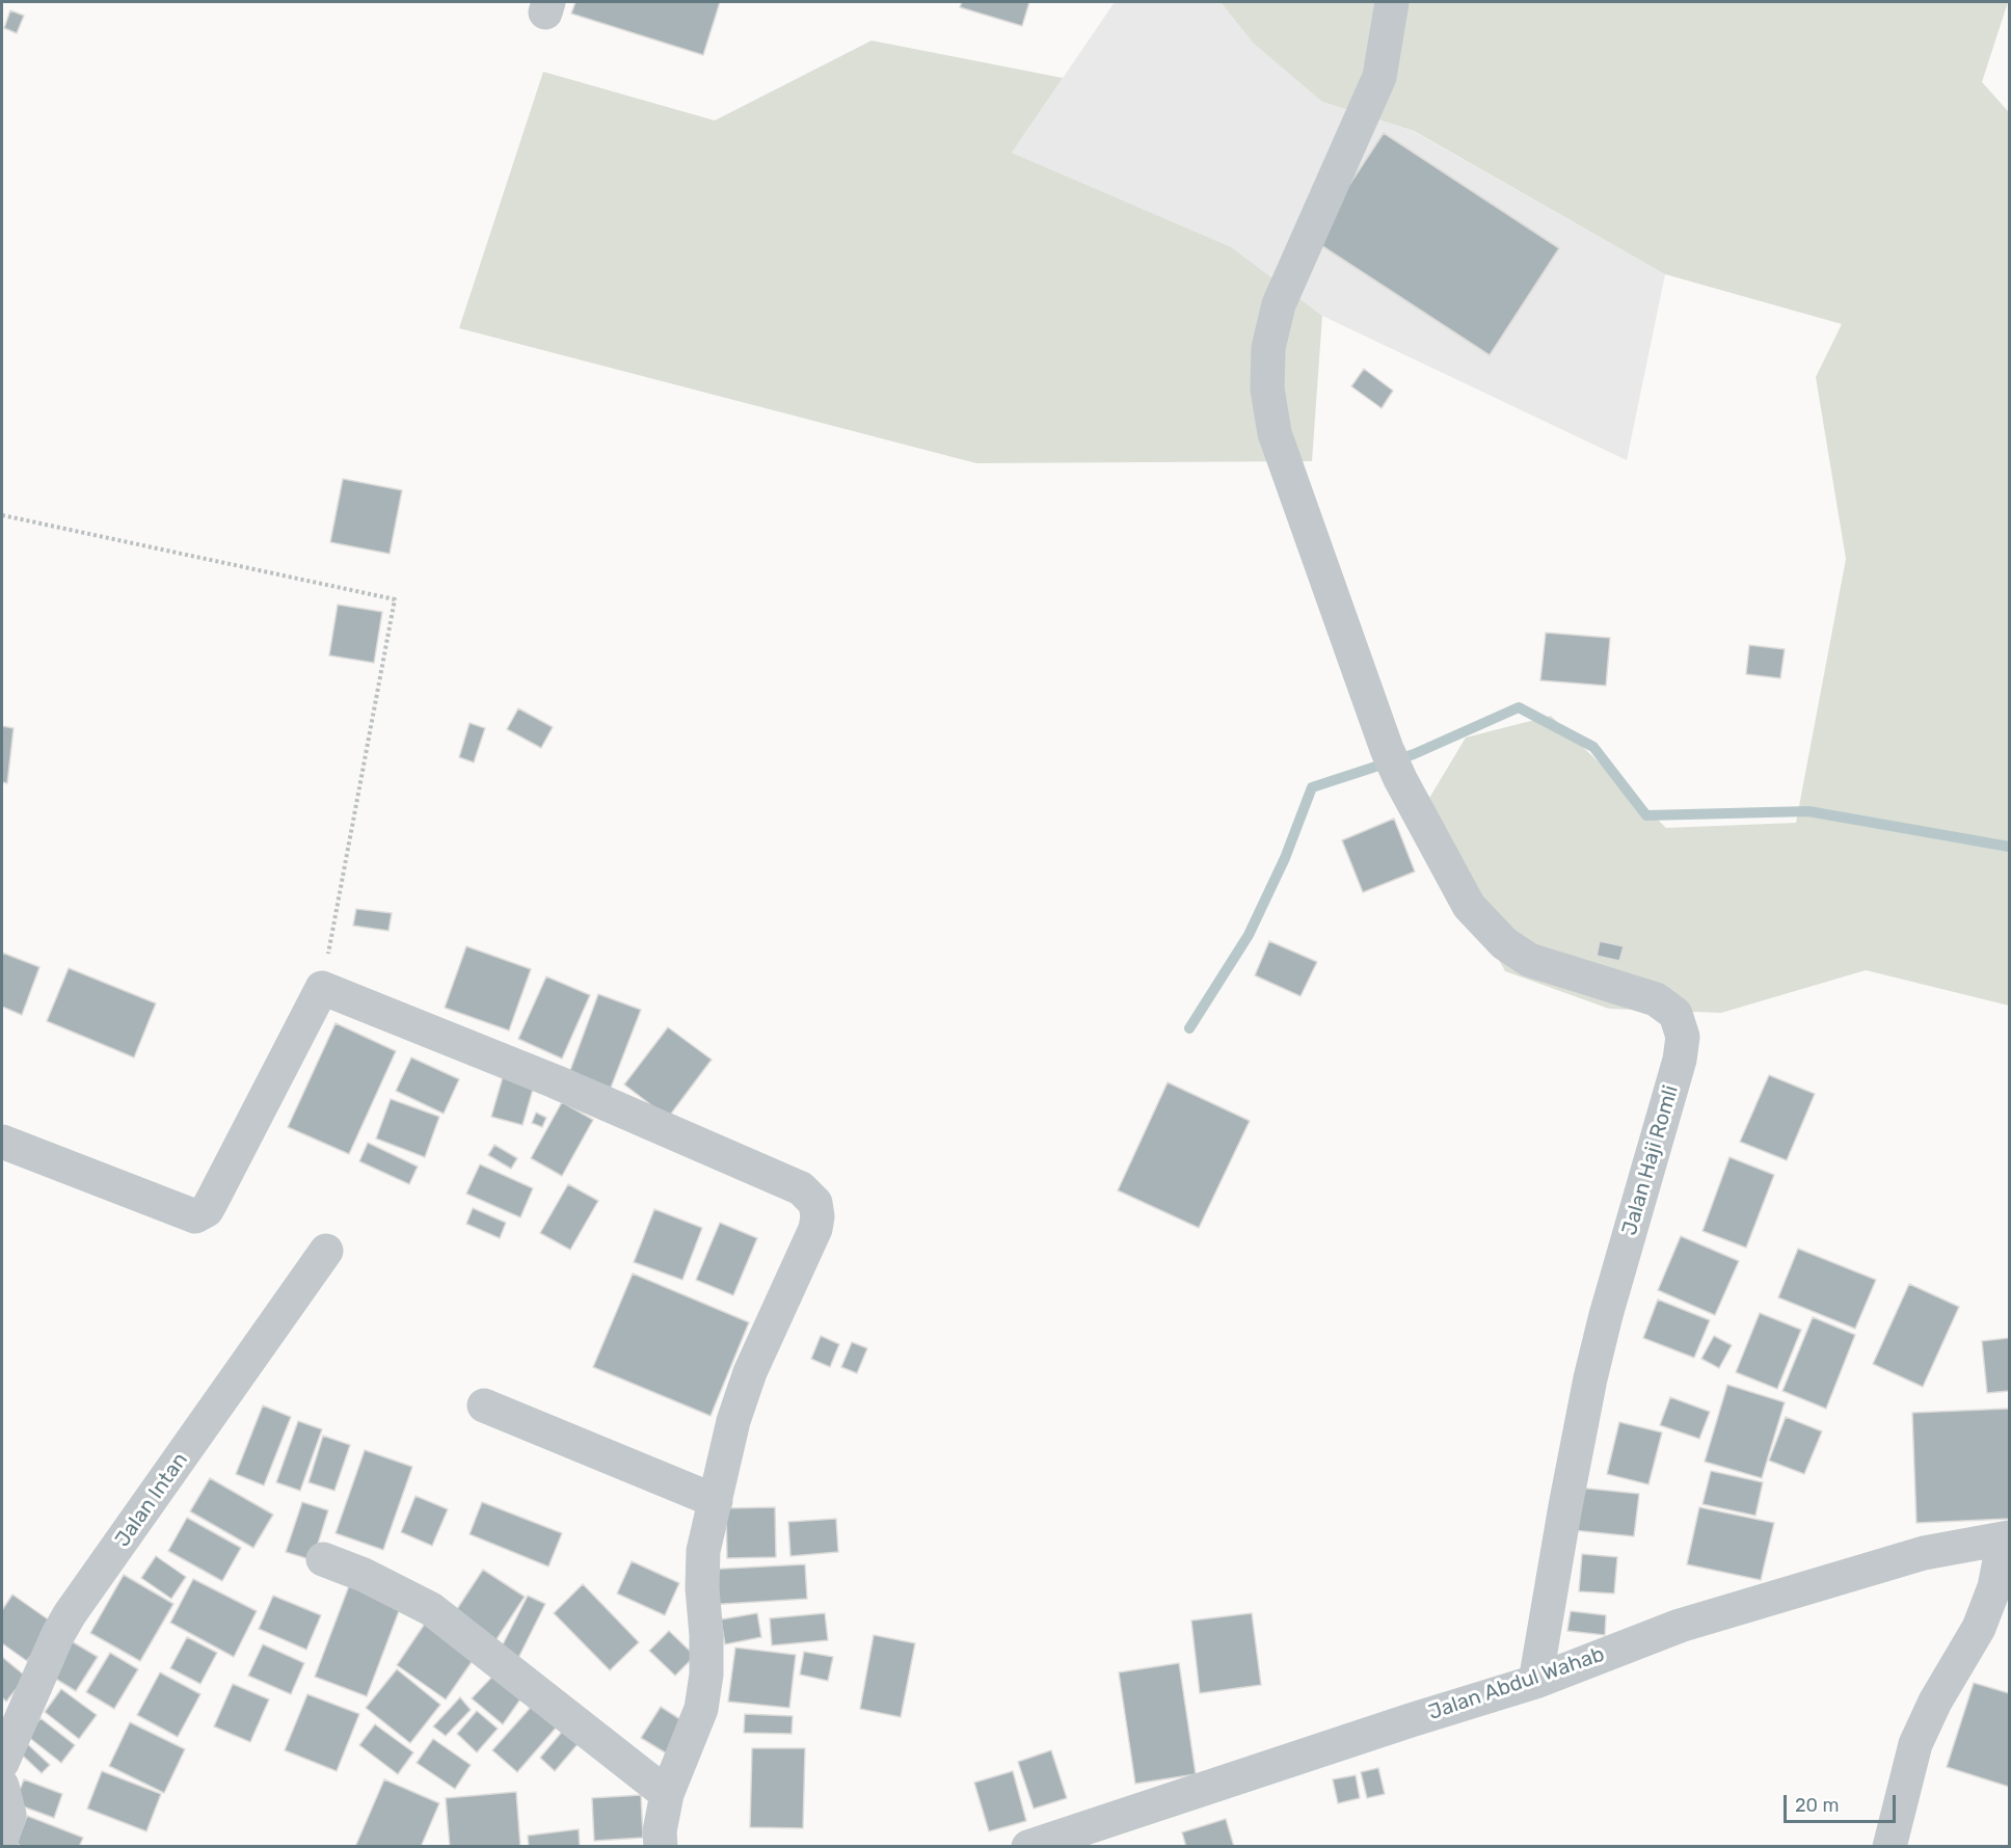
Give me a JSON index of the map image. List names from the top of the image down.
{
  "streets": {
    "street": ["Jalan Haji Romli", "Jalan Intan", "Jalan Abdul Wahab"]
  },
  "crossings": [
    ["Jalan Haji Romli", "Jalan Abdul Wahab"]
  ],
  "scale_bar": "20 m"
}
